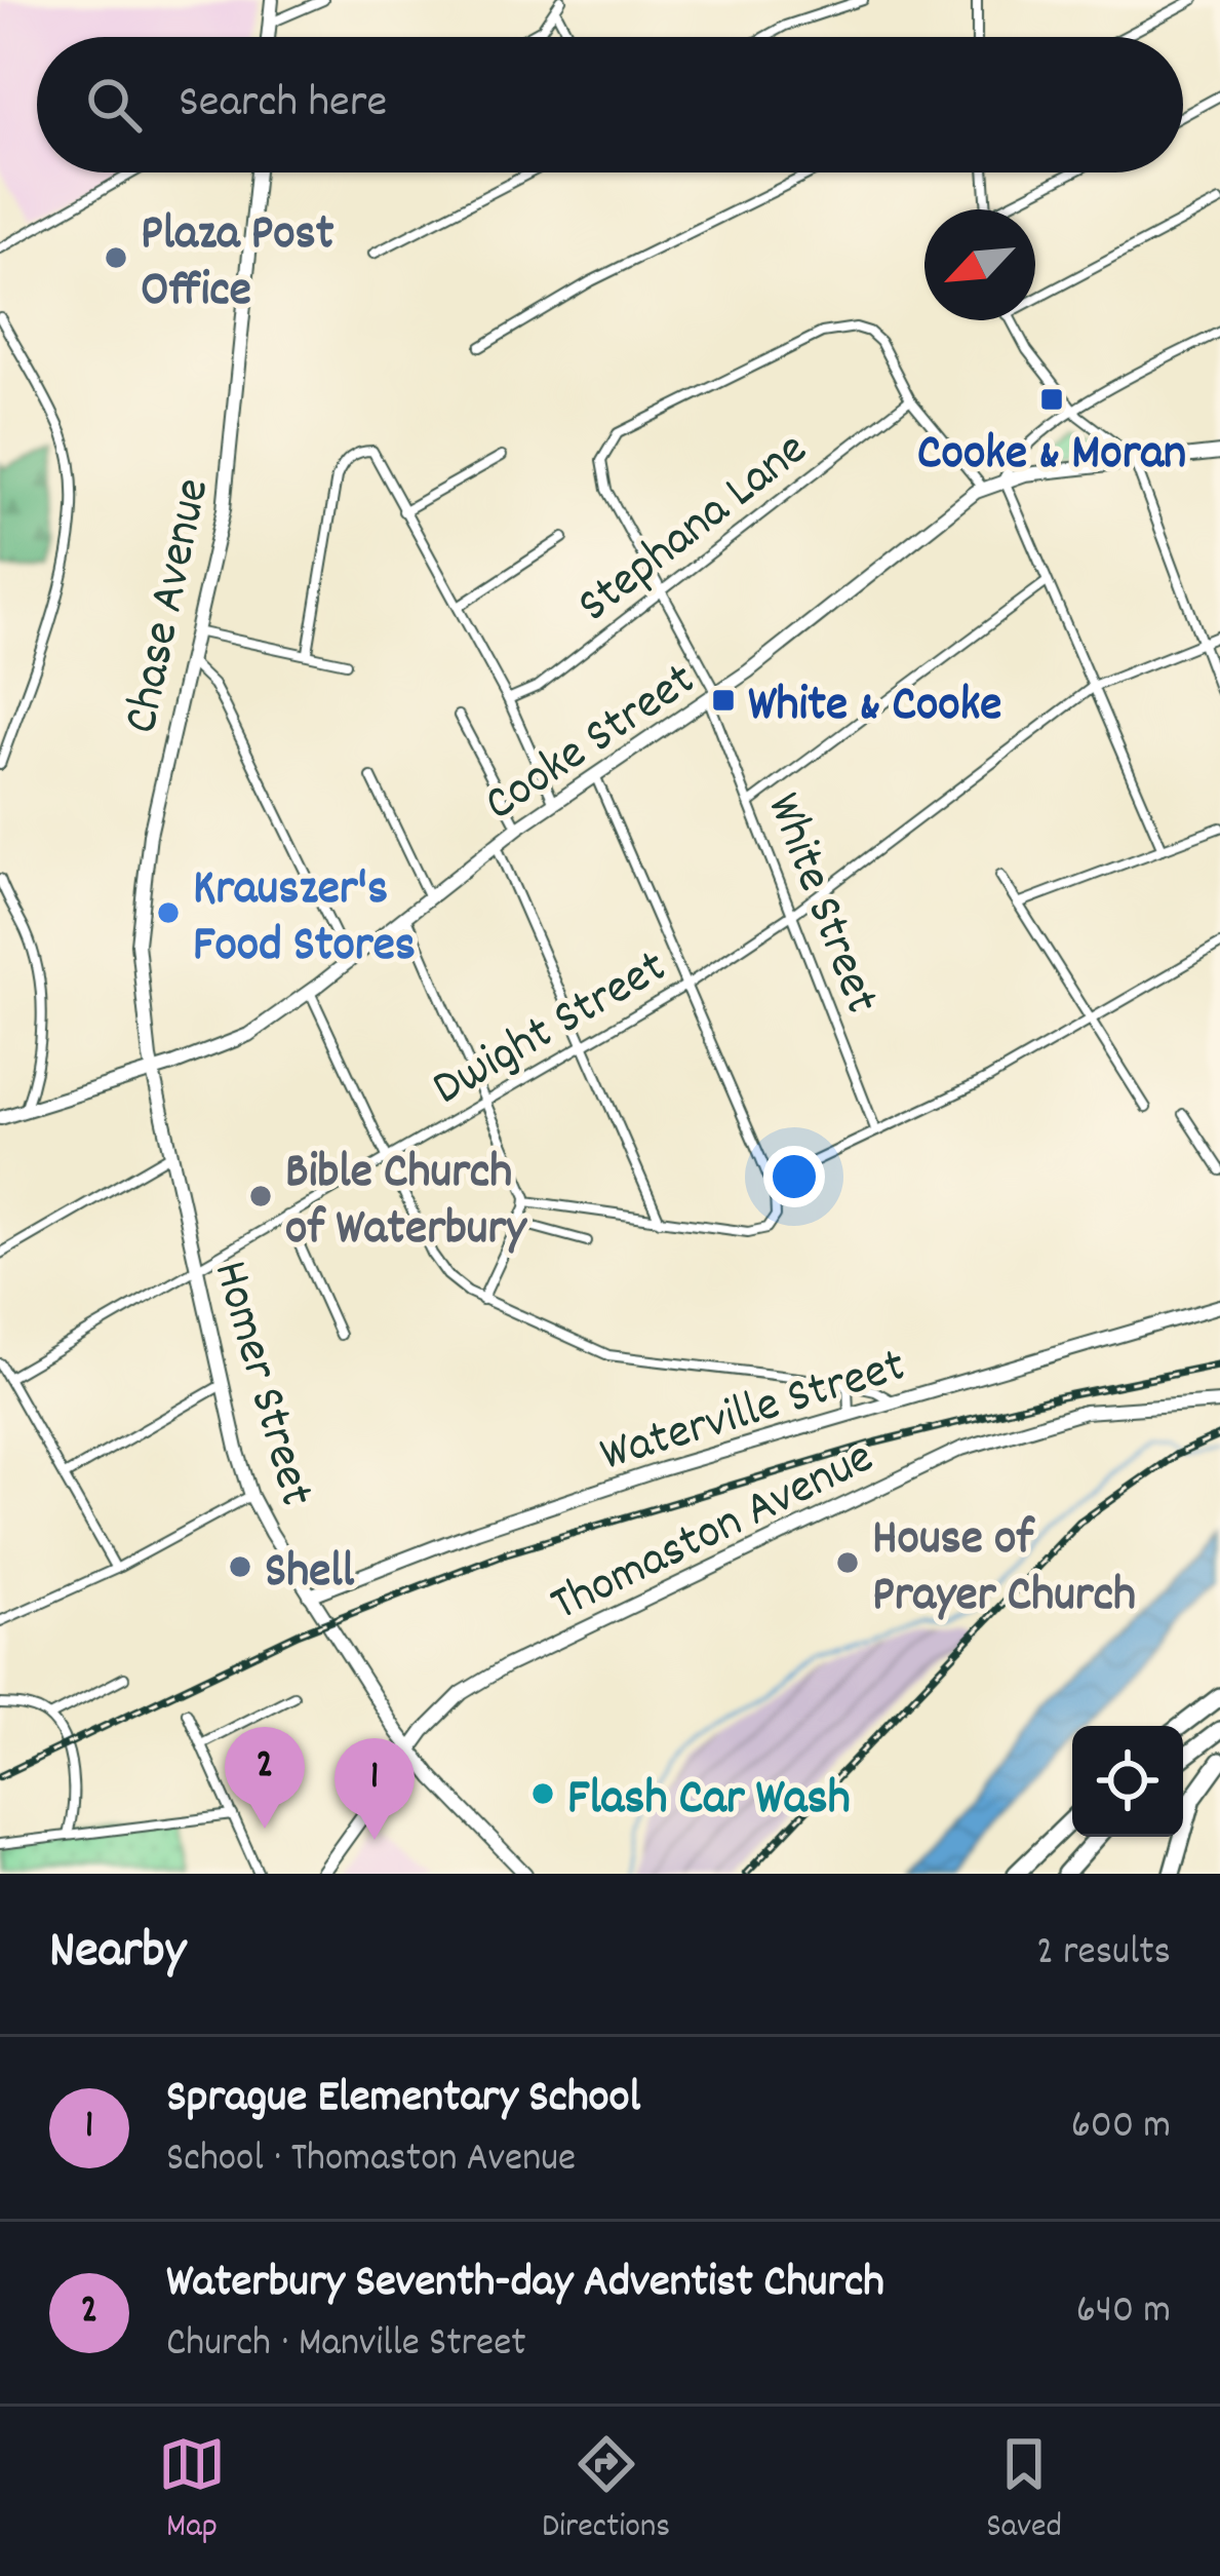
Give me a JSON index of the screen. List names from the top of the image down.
{
  "streets": {
    "main road": [
      "Chase Avenue",
      "Cooke Street",
      "Homer Street",
      "Waterville Street",
      "Thomaston Avenue"
    ],
    "street": ["Stephana Lane", "White Street", "Dwight Street"]
  },
  "crossings": [
    ["Stephana Lane", "White Street"],
    ["Chase Avenue", "Cooke Street"],
    ["Chase Avenue", "Homer Street"],
    ["Cooke Street", "White Street"],
    ["Cooke Street", "Homer Street"],
    ["White Street", "Dwight Street"],
    ["Dwight Street", "Homer Street"],
    ["Homer Street", "Waterville Street"],
    ["Homer Street", "Thomaston Avenue"]
  ],
  "places": {
    "other": [
      "Plaza Post Office",
      "Krauszer's Food Stores",
      "Bible Church of Waterbury",
      "House of Prayer Church",
      "Shell",
      "Flash Car Wash"
    ],
    "transit": ["Cooke & Moran", "White & Cooke"]
  },
  "north": "bottom left",
  "page": {
    "search": "Search here",
    "pins": ["2", "1"],
    "heading": ["Nearby", "2 results"],
    "list": [
      {
        "mark": "1",
        "name": "Sprague Elementary School",
        "note": "School · Thomaston Avenue",
        "value": "600 m"
      },
      {
        "mark": "2",
        "name": "Waterbury Seventh-day Adventist Church",
        "note": "Church · Manville Street",
        "value": "640 m"
      }
    ],
    "nav": ["Map", "Directions", "Saved"]
  }
}
